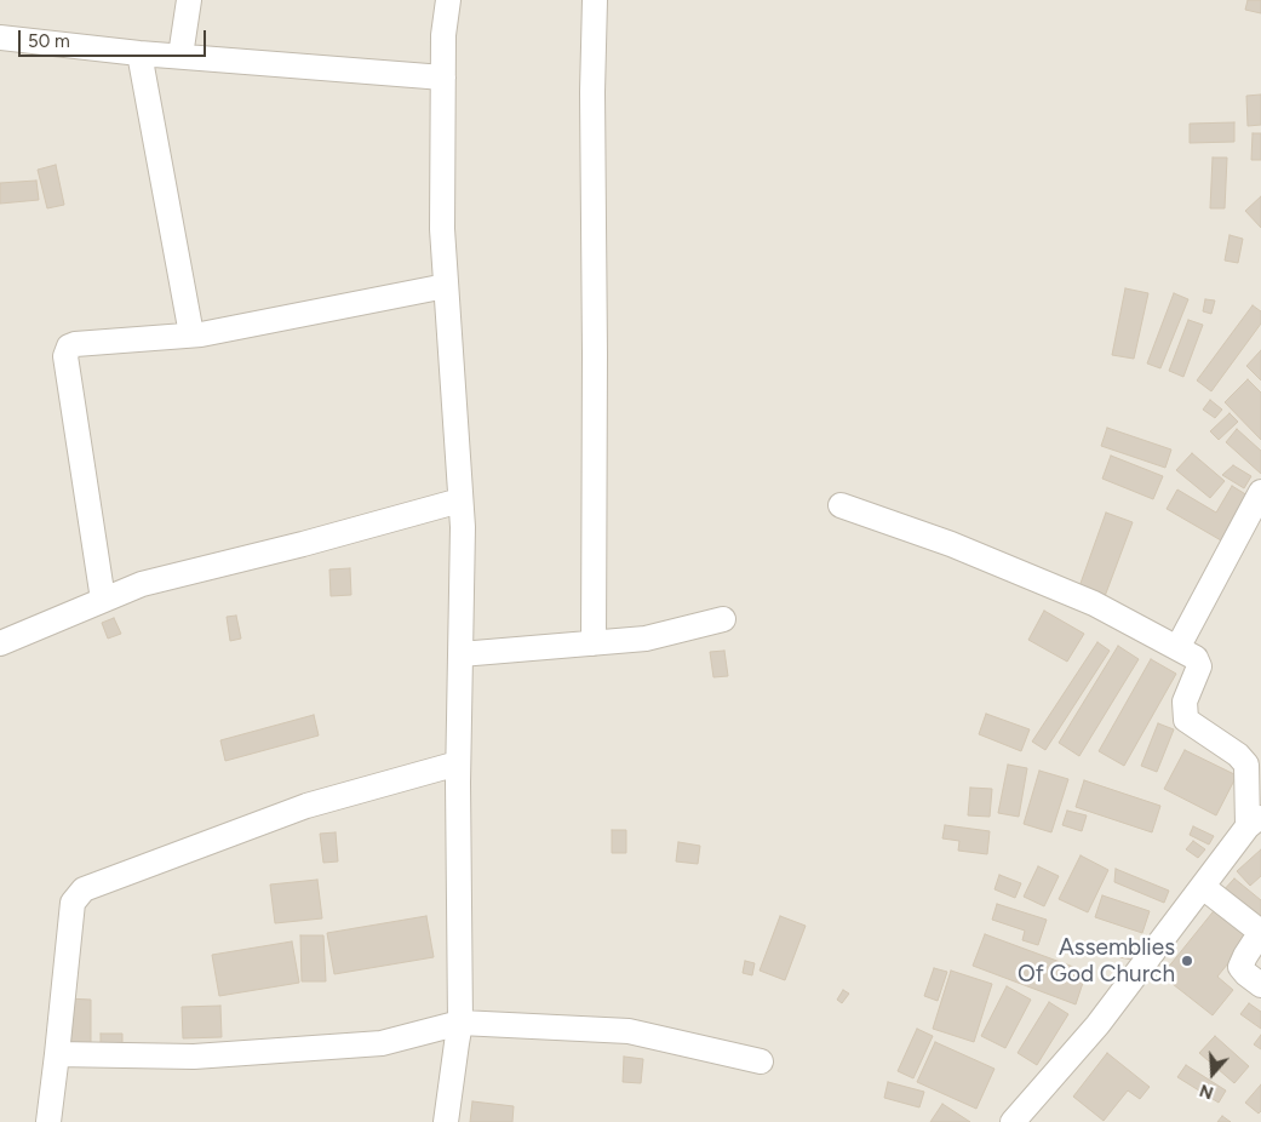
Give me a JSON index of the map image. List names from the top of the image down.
{
  "places": ["Assemblies Of God Church"],
  "scale_bar": "50 m",
  "north": "bottom"
}
